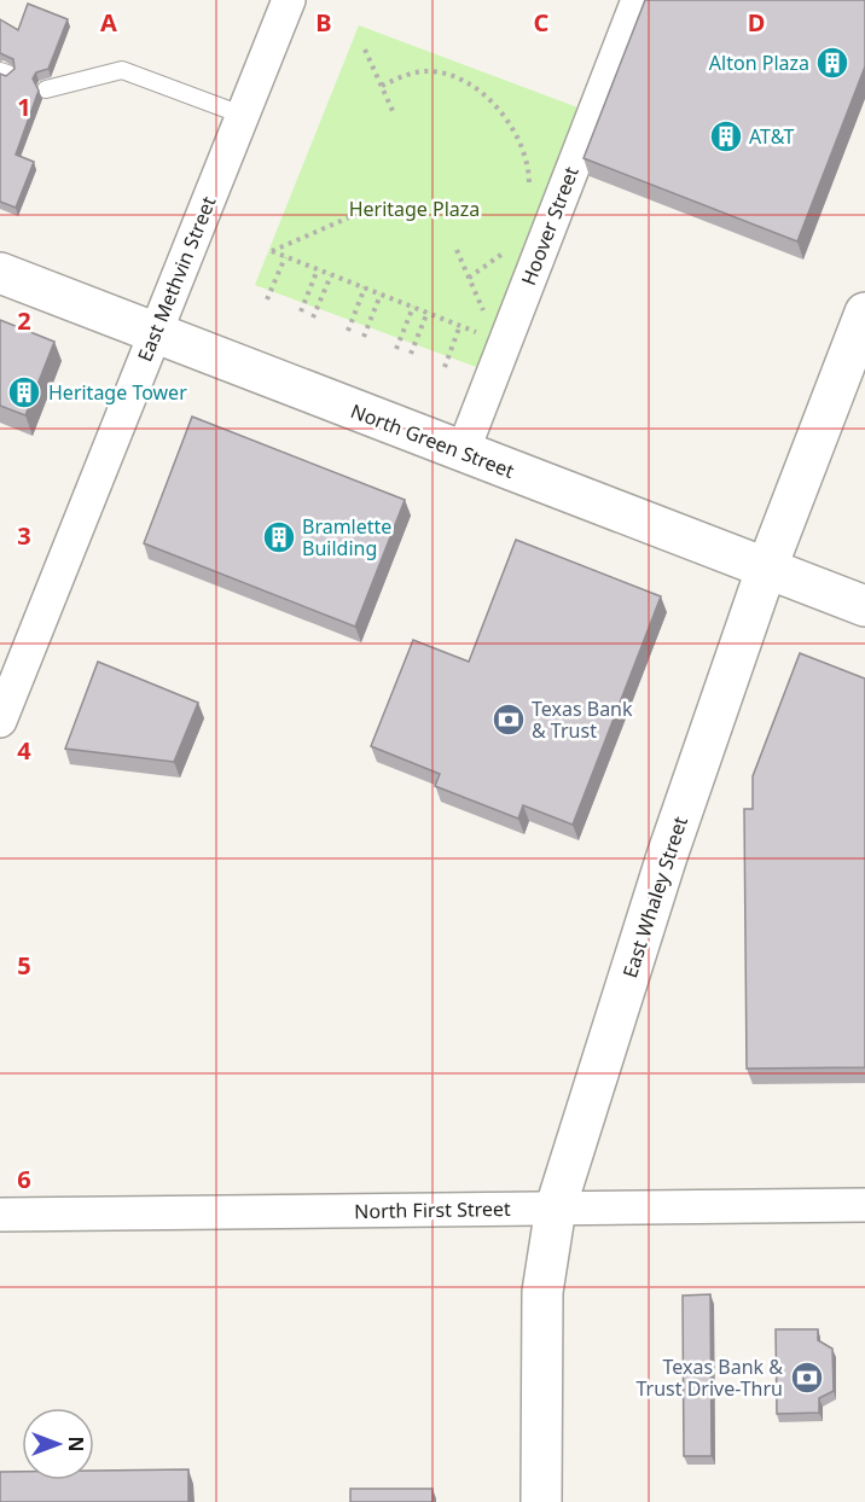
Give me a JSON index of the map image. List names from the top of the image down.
{
  "streets": {
    "street": [
      "Hoover Street",
      "East Methvin Street",
      "North Green Street",
      "East Whaley Street",
      "North First Street"
    ]
  },
  "crossings": [
    ["Hoover Street", "North Green Street"],
    ["East Methvin Street", "North Green Street"],
    ["North Green Street", "East Whaley Street"],
    ["East Whaley Street", "North First Street"]
  ],
  "parks": ["Heritage Plaza"],
  "places": {
    "building": [
      "Alton Plaza",
      "AT&T",
      "Heritage Tower",
      "Bramlette Building"
    ],
    "bank": ["Texas Bank & Trust", "Texas Bank & Trust Drive-Thru"]
  },
  "north": "right",
  "grid": {
    "columns": [
      "A",
      "B",
      "C",
      "D"
    ],
    "rows": [
      "1",
      "2",
      "3",
      "4",
      "5",
      "6"
    ]
  }
}
